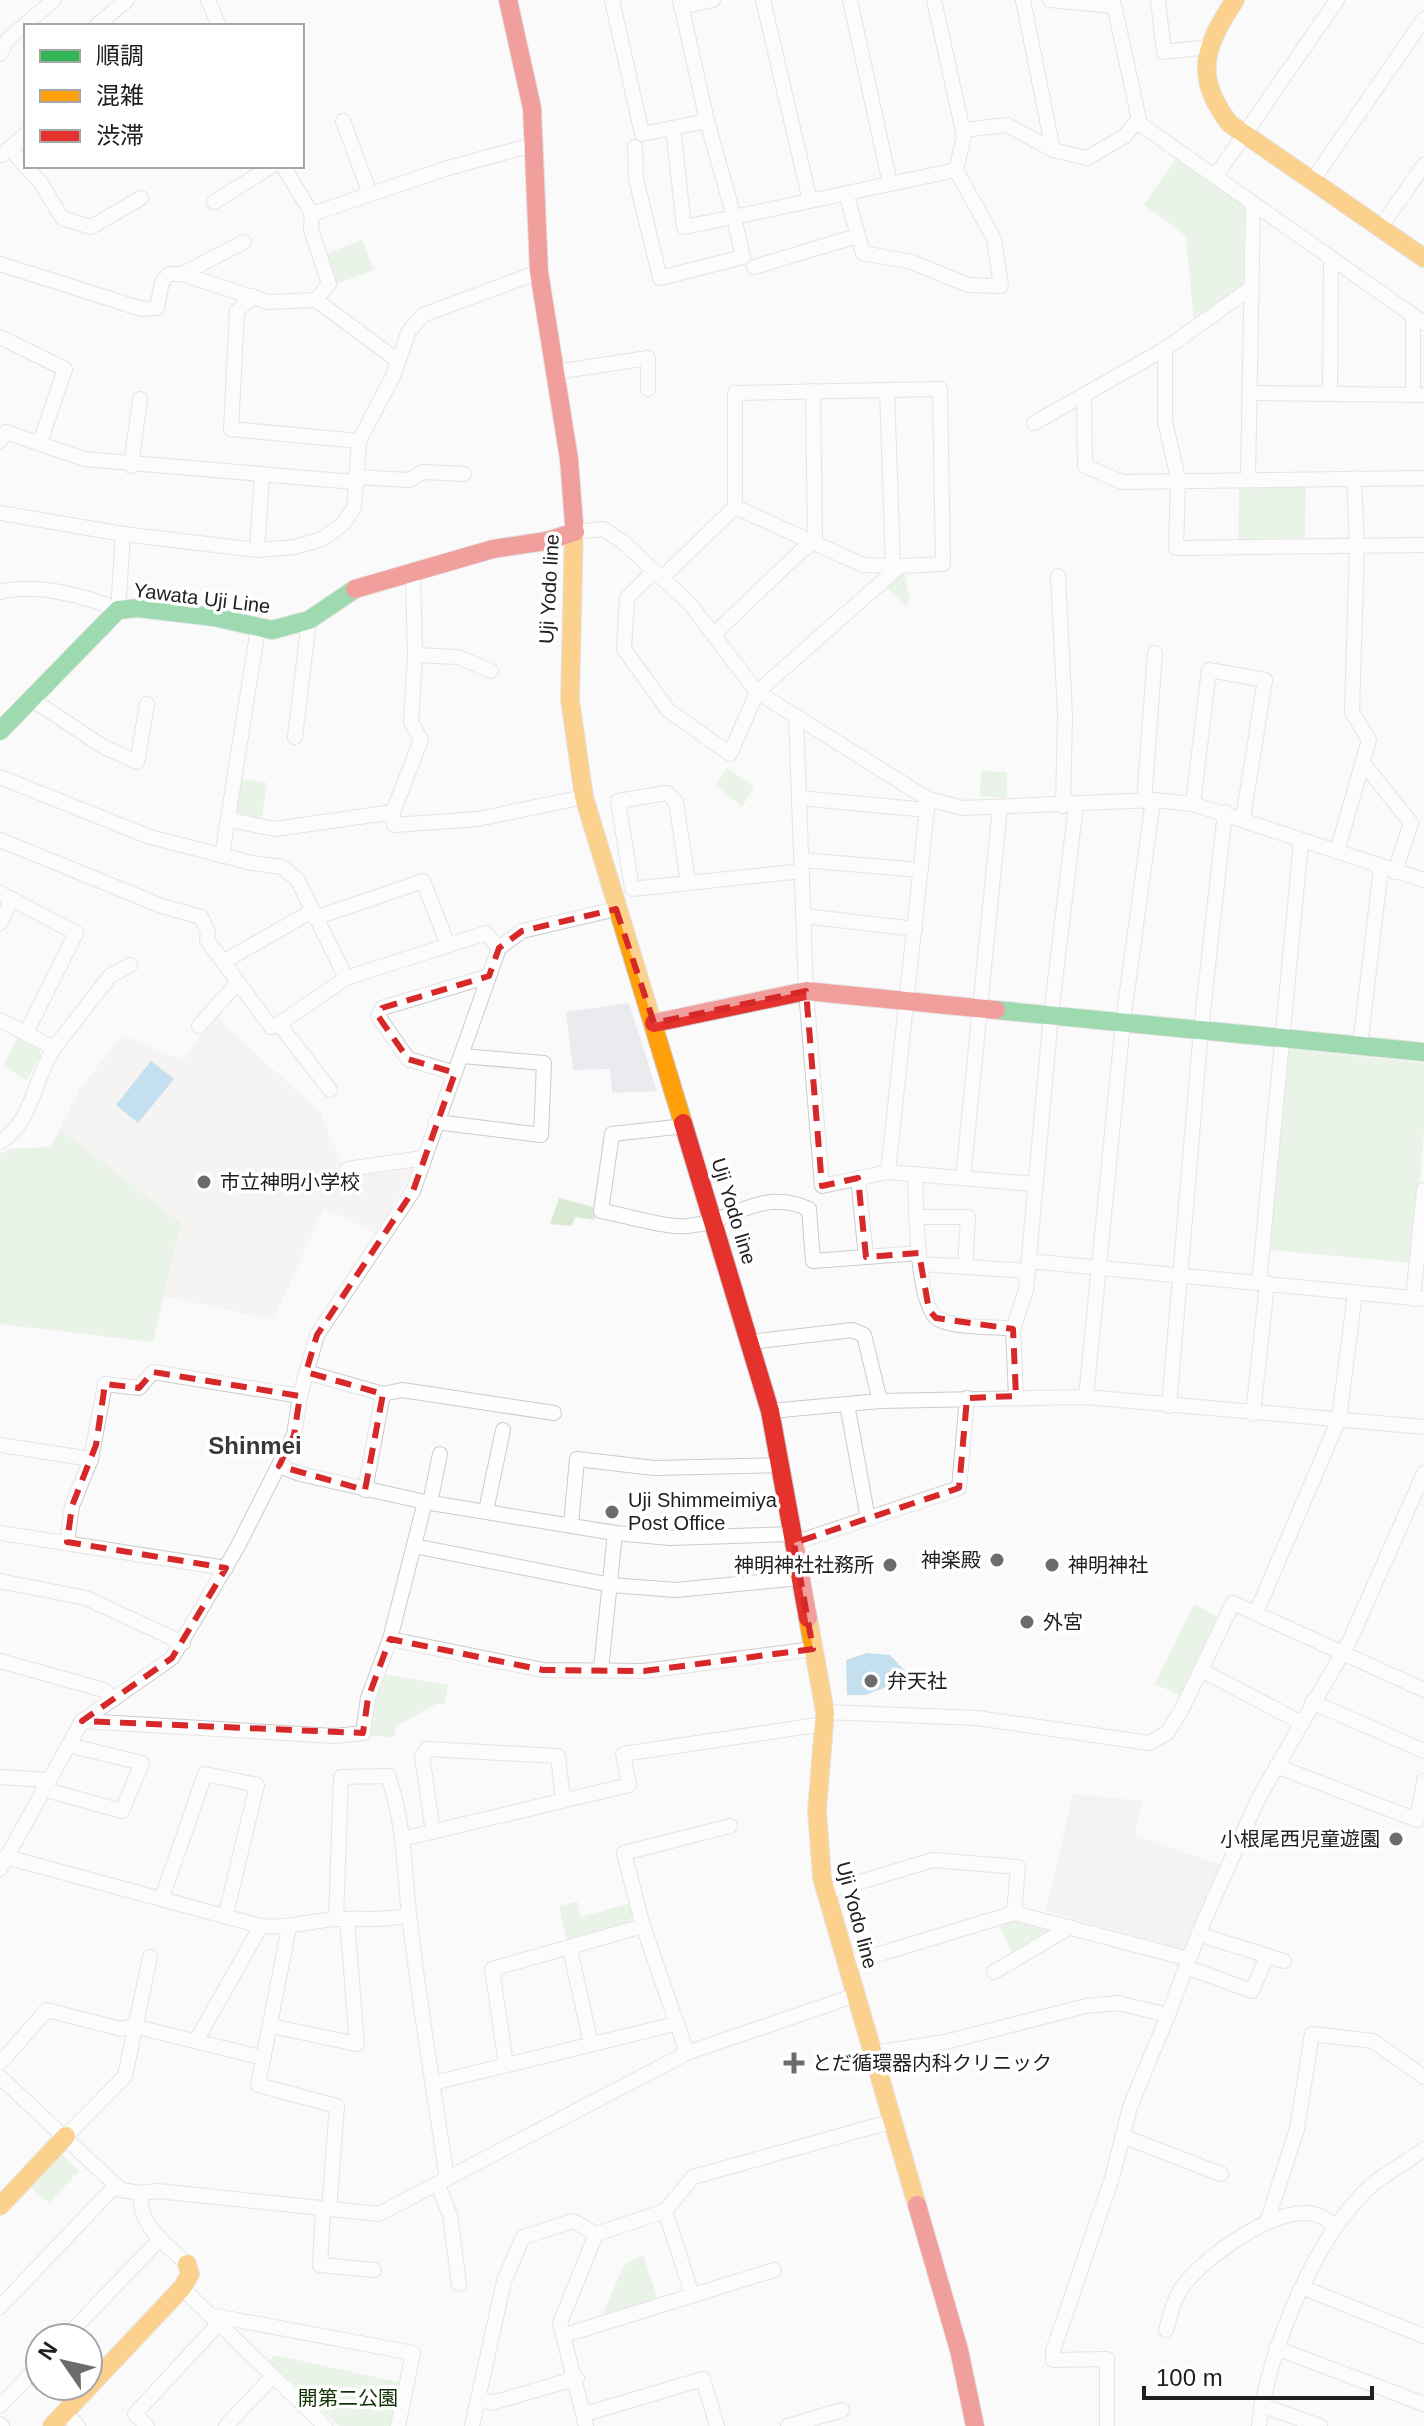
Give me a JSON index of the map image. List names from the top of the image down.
{
  "streets": {
    "main road": ["Uji Yodo line", "Yawata Uji Line"]
  },
  "crossings": [
    ["Uji Yodo line", "Yawata Uji Line"]
  ],
  "districts": ["Shinmei"],
  "parks": ["開第二公園"],
  "places": {
    "other": [
      "市立神明小学校",
      "Uji Shimmeimiya Post Office",
      "神楽殿",
      "神明神社社務所",
      "神明神社",
      "外宮",
      "弁天社",
      "小根尾西児童遊園"
    ],
    "health": ["とだ循環器内科クリニック"]
  },
  "legend": ["順調", "混雑", "渋滞"],
  "scale_bar": "100 m",
  "north": "top left"
}
